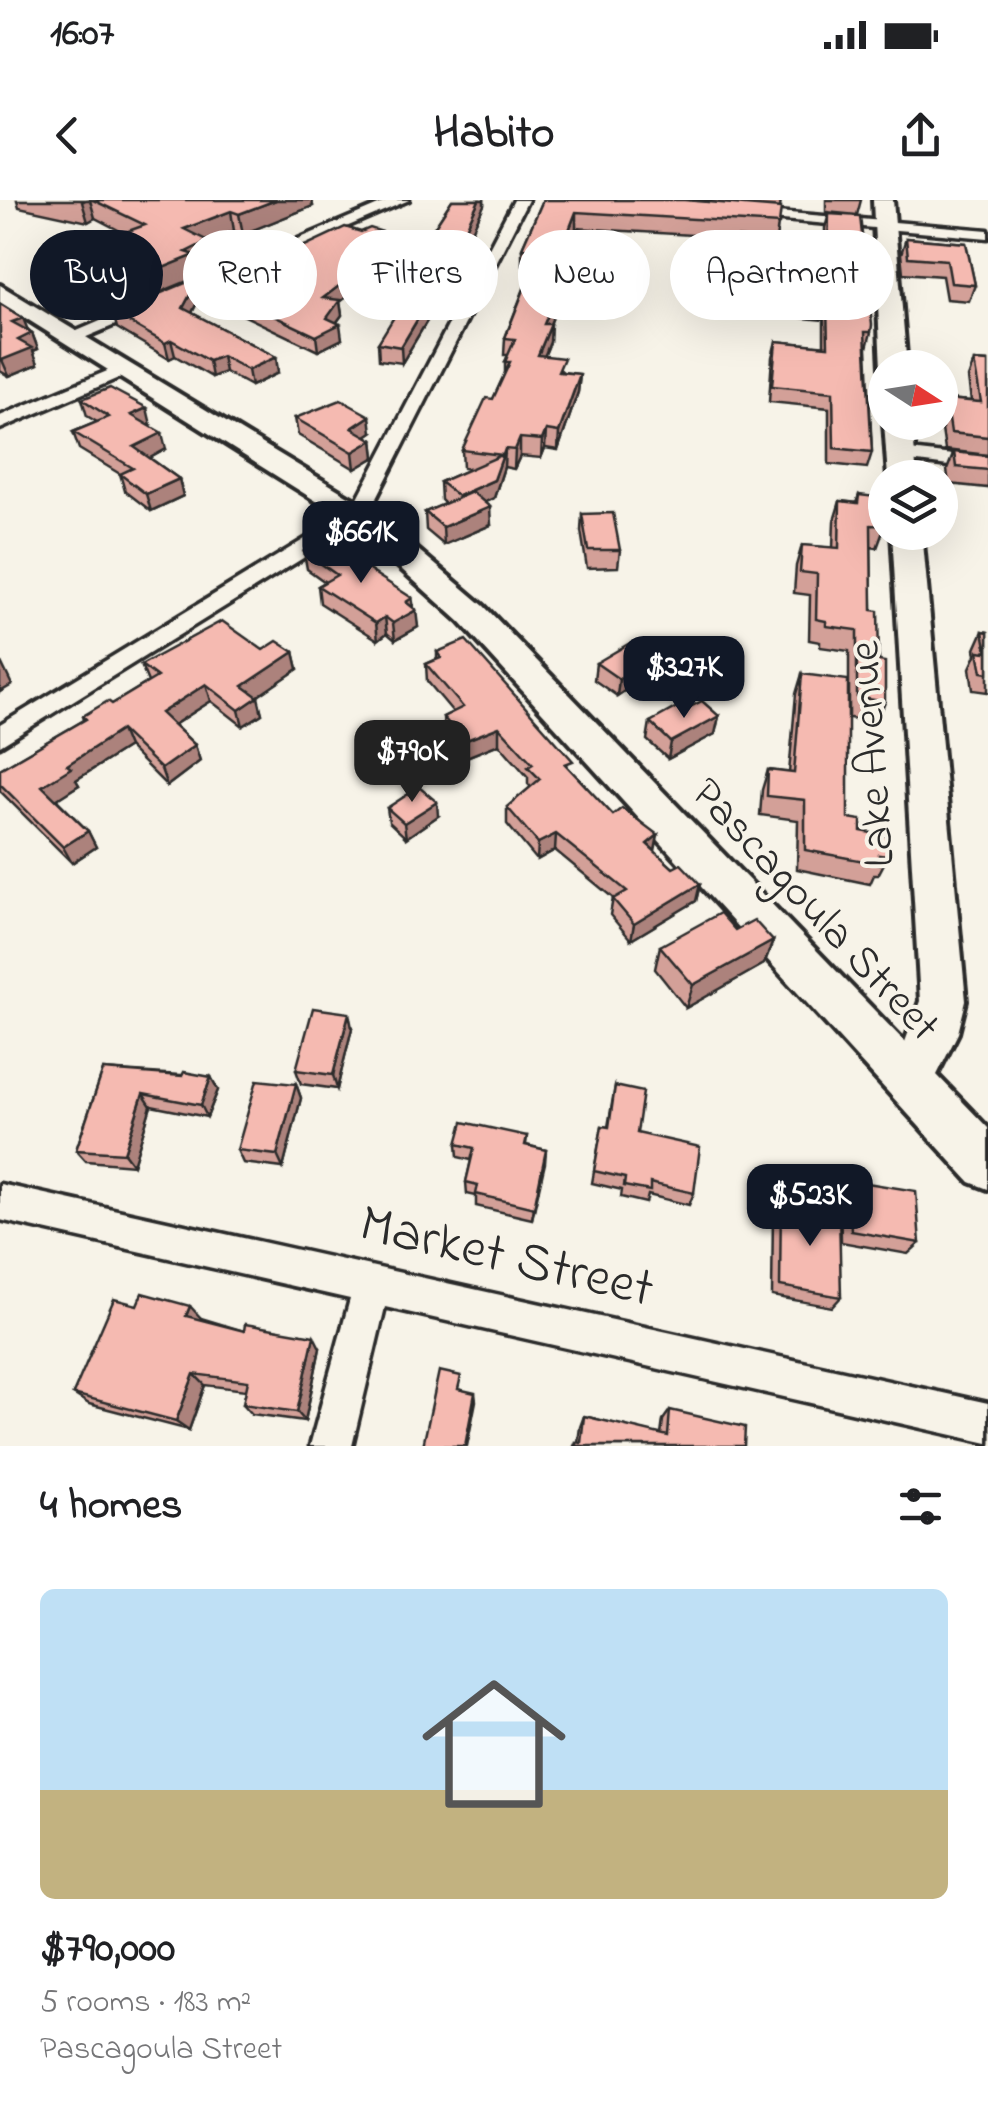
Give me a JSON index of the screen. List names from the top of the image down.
{
  "streets": {
    "street": ["Lake Avenue", "Pascagoula Street", "Market Street"]
  },
  "crossings": [
    ["Lake Avenue", "Pascagoula Street"]
  ],
  "north": "right",
  "page": {
    "status": "16:07",
    "header": "Habito",
    "chip": [
      "Buy",
      "Rent",
      "Filters",
      "New",
      "Apartment"
    ],
    "price": [
      "$661K",
      "$327K",
      "$790K",
      "$523K"
    ],
    "heading": "4 homes",
    "list": [
      {
        "name": "$790,000",
        "note": "5 rooms · 183 m² · Pascagoula Street"
      }
    ]
  }
}
